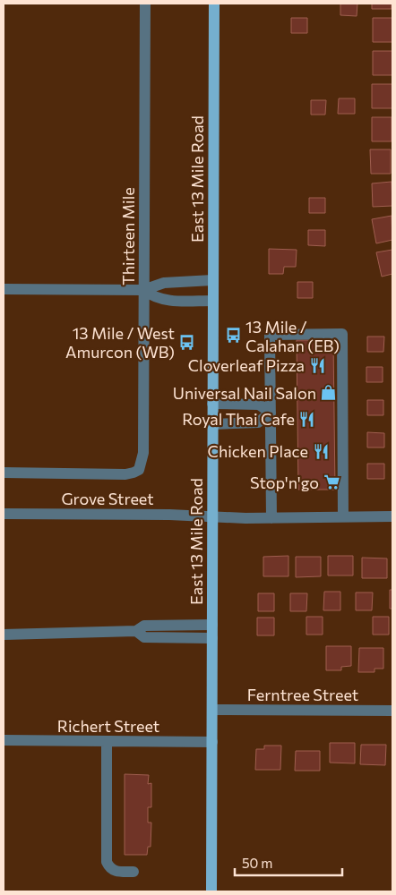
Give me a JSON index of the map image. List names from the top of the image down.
{
  "streets": {
    "main road": ["East 13 Mile Road"],
    "street": [
      "Thirteen Mile",
      "Grove Street",
      "Ferntree Street",
      "Richert Street"
    ]
  },
  "crossings": [
    ["East 13 Mile Road", "Grove Street"],
    ["East 13 Mile Road", "Ferntree Street"],
    ["East 13 Mile Road", "Richert Street"],
    ["Thirteen Mile", "Grove Street"]
  ],
  "places": {
    "bus stop": ["13 Mile / Calahan (EB)", "13 Mile / West Amurcon (WB)"],
    "restaurant": ["Cloverleaf Pizza", "Royal Thai Cafe", "Chicken Place"],
    "shop": ["Universal Nail Salon"],
    "supermarket": ["Stop'n'go"]
  },
  "scale_bar": "50 m"
}
